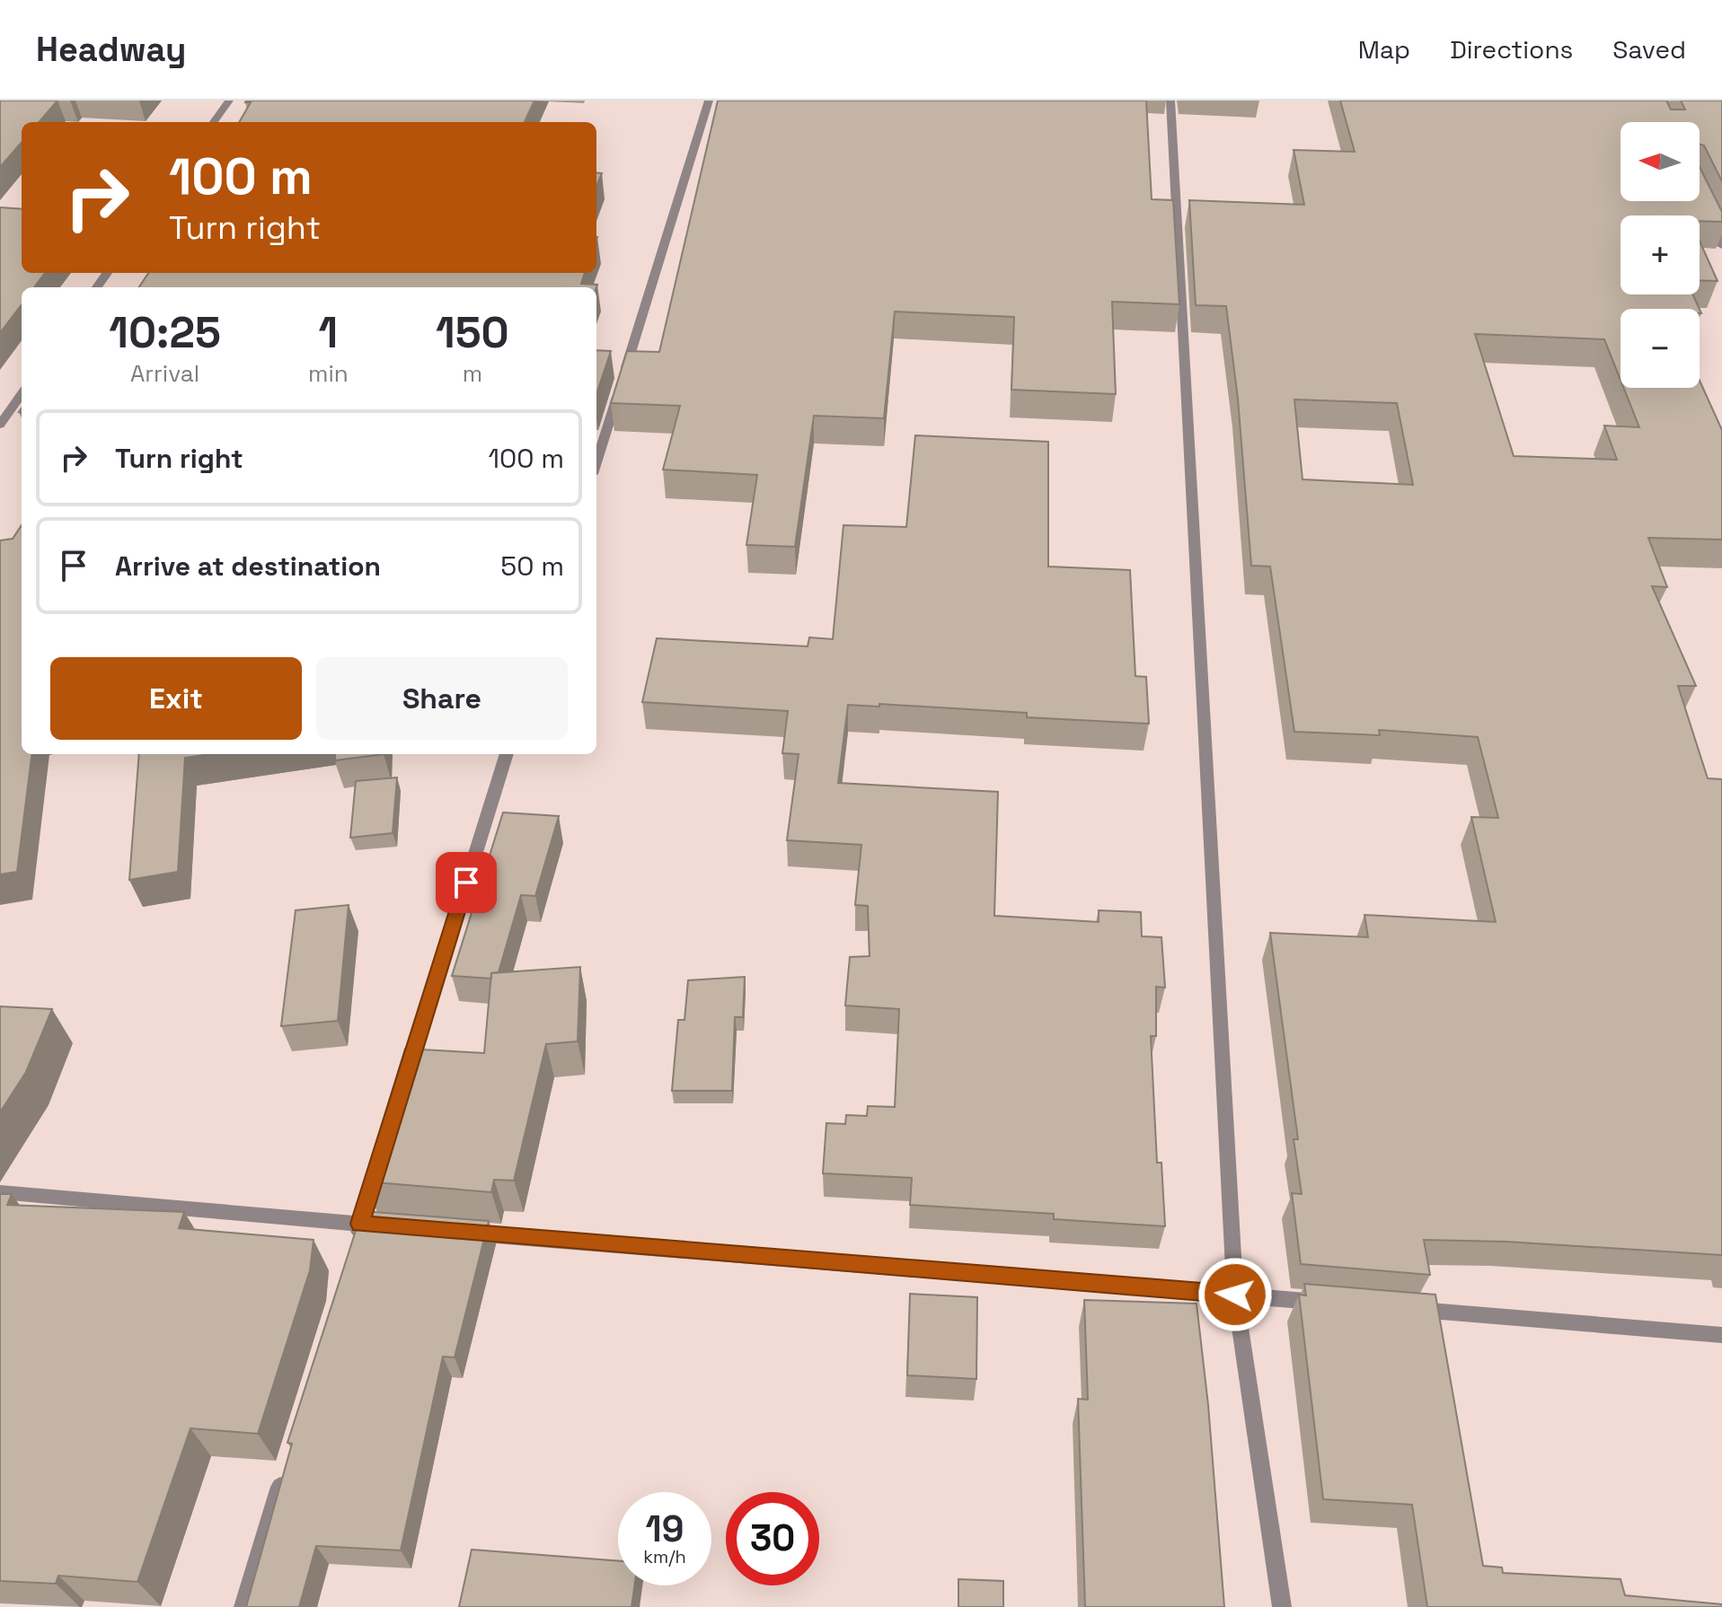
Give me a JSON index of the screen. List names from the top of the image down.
{
  "north": "left",
  "page": {
    "header": "Headway",
    "nav": ["Map", "Directions", "Saved"],
    "map_buttons": ["+", "−"],
    "turn": ["100 m", "Turn right"],
    "eta": [
      "10:25",
      "Arrival",
      "1",
      "min",
      "150",
      "m"
    ],
    "list": [
      {
        "name": "Turn right",
        "value": "100 m"
      },
      {
        "name": "Arrive at destination",
        "value": "50 m"
      }
    ],
    "buttons": ["Exit", "Share"],
    "speed": "19 km/h",
    "limit": "30"
  }
}
